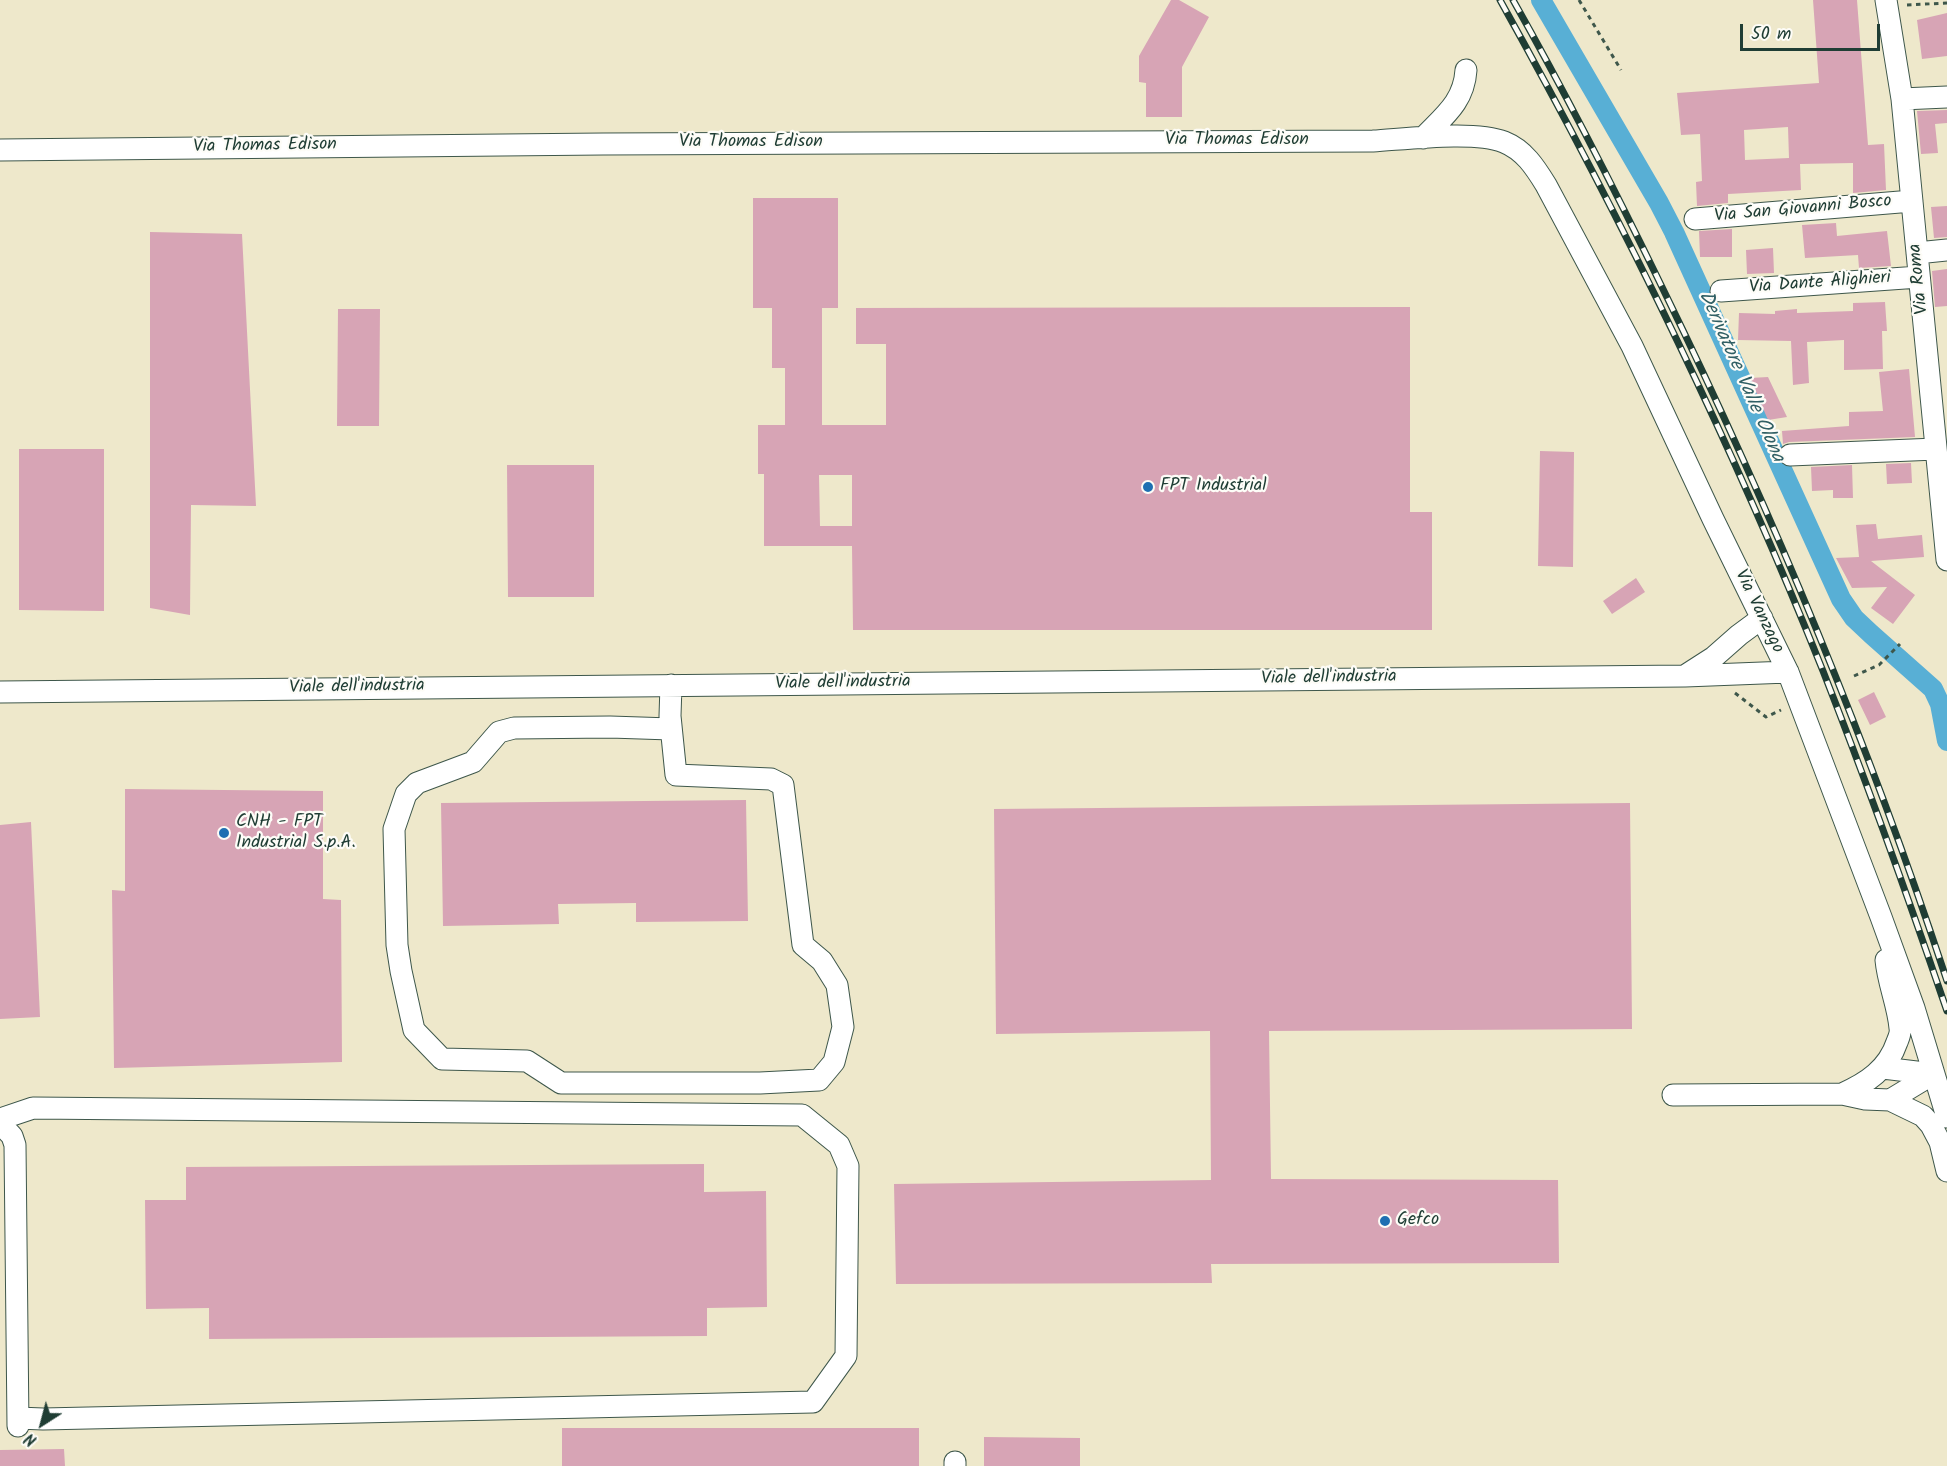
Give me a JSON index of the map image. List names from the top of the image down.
{
  "streets": {
    "street": [
      "Via Thomas Edison",
      "Via San Giovanni Bosco",
      "Via Roma",
      "Via Dante Alighieri",
      "Via Vanzago",
      "Viale dell'industria"
    ]
  },
  "crossings": [
    ["Via Thomas Edison", "Via Vanzago"],
    ["Via San Giovanni Bosco", "Via Roma"],
    ["Via Roma", "Via Dante Alighieri"],
    ["Via Vanzago", "Viale dell'industria"]
  ],
  "water": ["Derivatore Valle Olona"],
  "places": ["FPT Industrial", "CNH - FPT Industrial S.p.A.", "Gefco"],
  "scale_bar": "50 m",
  "north": "bottom left"
}
